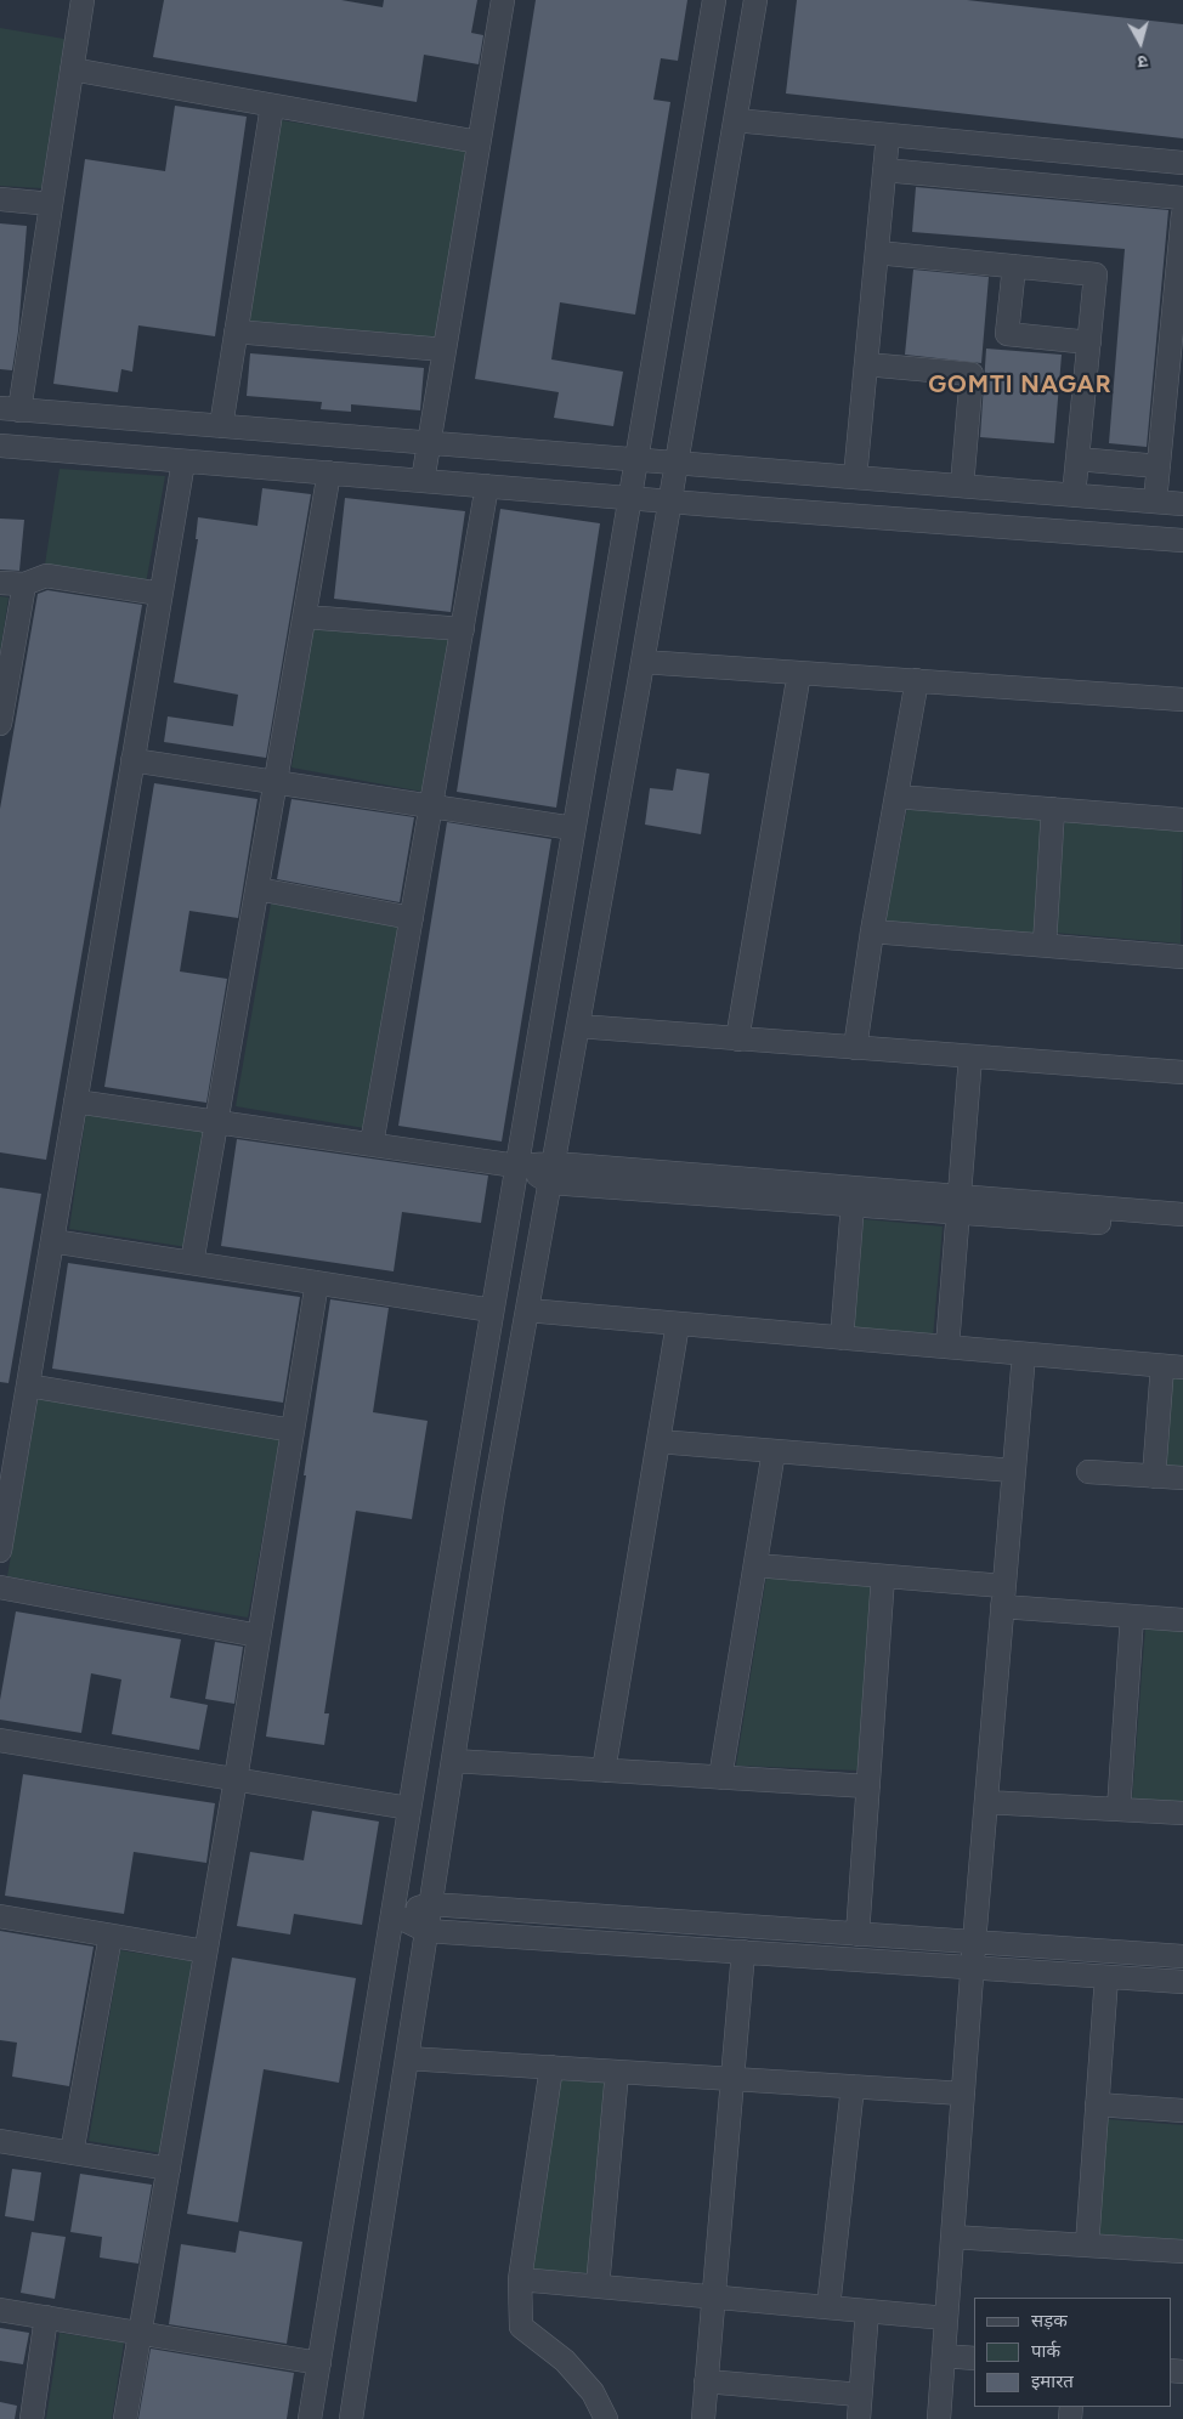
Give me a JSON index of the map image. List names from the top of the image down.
{
  "districts": ["GOMTI NAGAR"],
  "legend": ["सड़क", "पार्क", "इमारत"],
  "north": "bottom"
}
